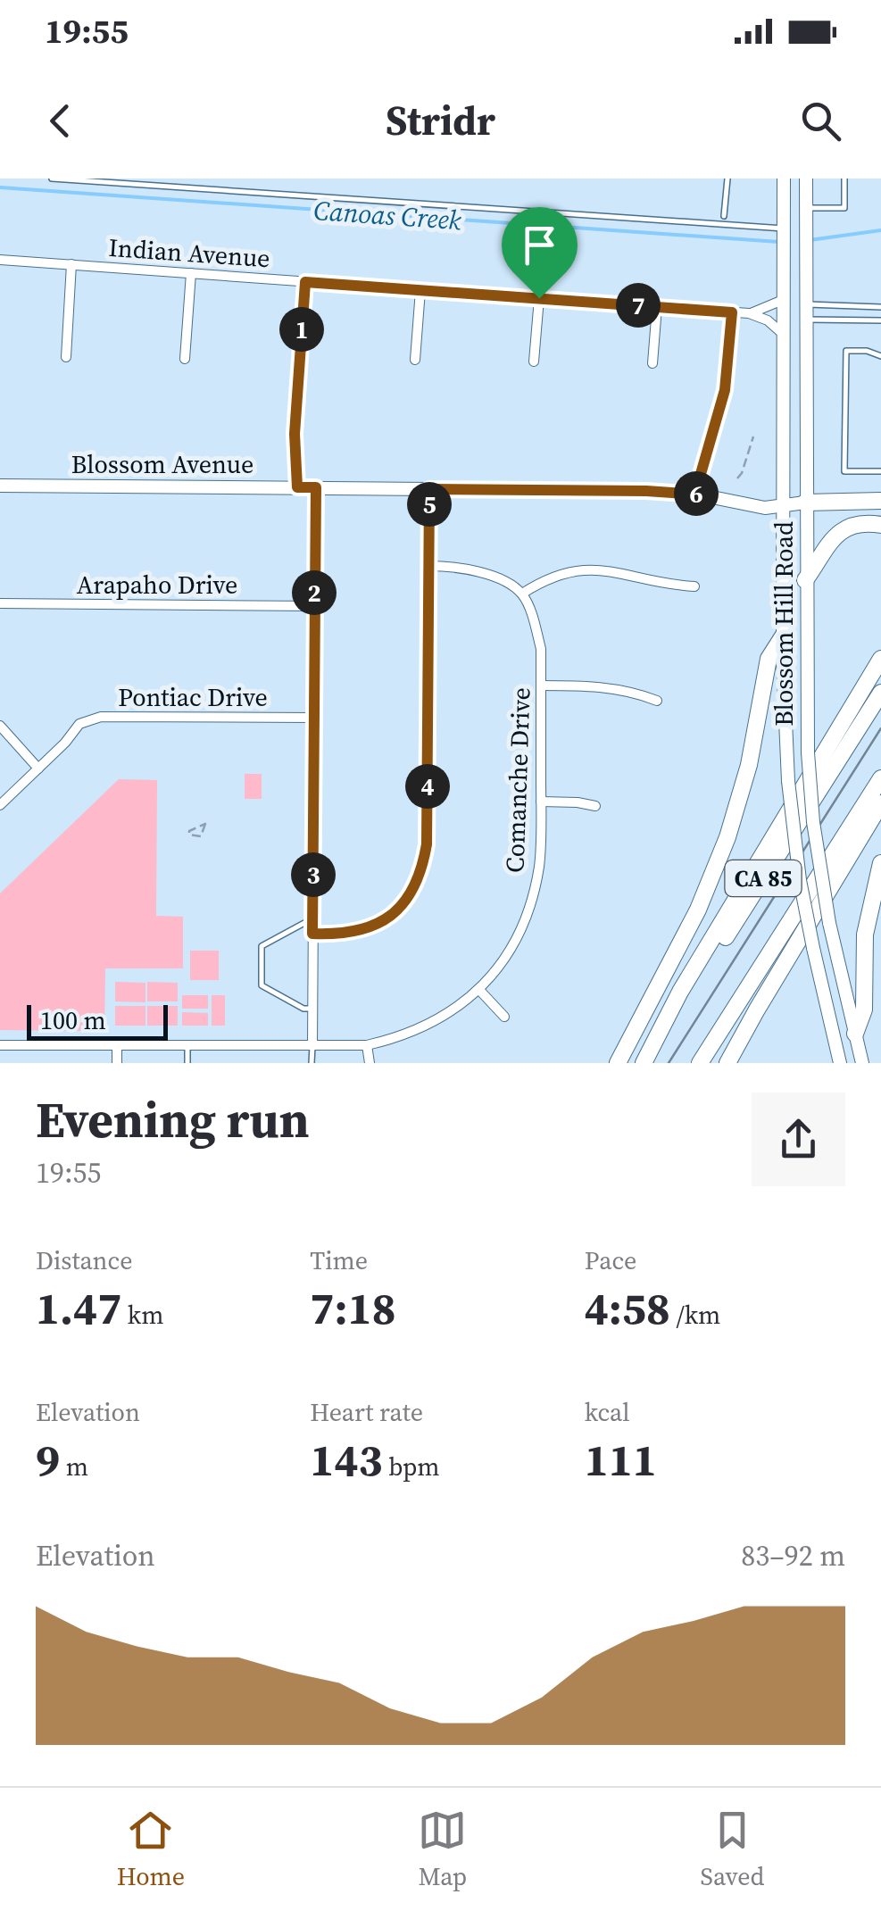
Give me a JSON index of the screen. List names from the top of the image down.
{
  "streets": {
    "highway": ["CA 85"],
    "main road": ["Blossom Avenue", "Blossom Hill Road"],
    "street": [
      "Indian Avenue",
      "Arapaho Drive",
      "Pontiac Drive",
      "Comanche Drive"
    ]
  },
  "crossings": [
    ["Indian Avenue", "Blossom Hill Road"],
    ["Blossom Avenue", "Blossom Hill Road"]
  ],
  "water": ["Canoas Creek"],
  "scale_bar": "100 m",
  "page": {
    "status": "19:55",
    "header": "Stridr",
    "pins": [
      "7",
      "1",
      "6",
      "5",
      "2",
      "4",
      "3"
    ],
    "scale": "100 m",
    "heading": ["Evening run", "19:55"],
    "stats": [
      ["Distance", "1.47 km"],
      ["Time", "7:18"],
      ["Pace", "4:58 /km"],
      ["Elevation", "9 m"],
      ["Heart rate", "143 bpm"],
      ["kcal", "111"]
    ],
    "chart": ["Elevation", "83–92 m"],
    "tabs": ["Home", "Map", "Saved"]
  }
}
